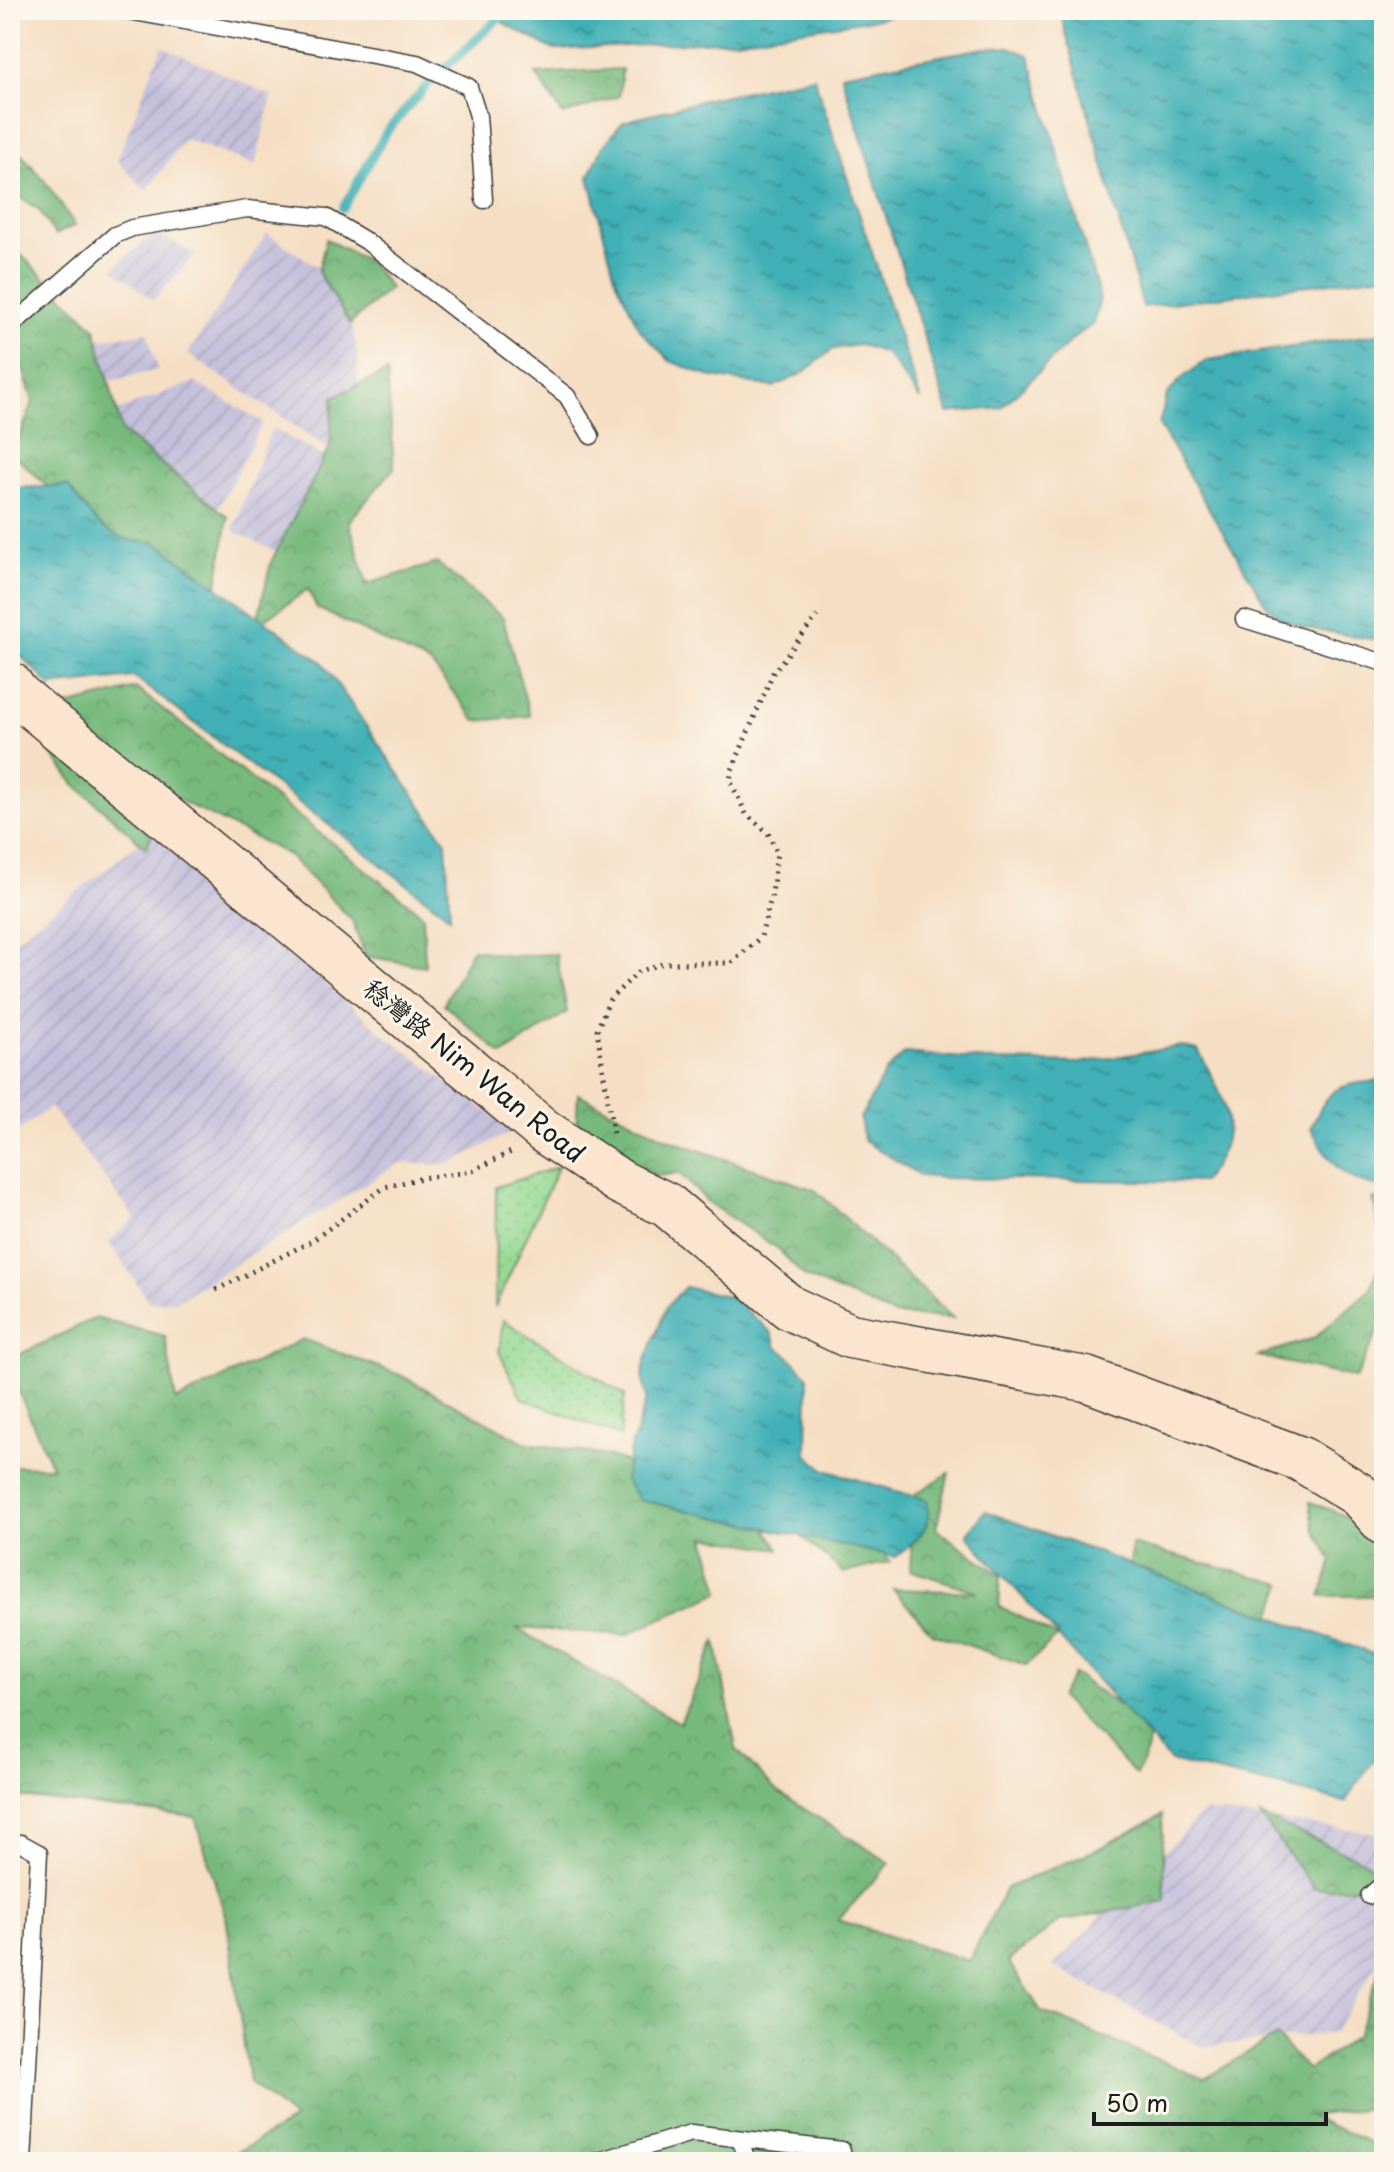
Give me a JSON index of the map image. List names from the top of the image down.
{
  "streets": {
    "street": ["稔灣路 Nim Wan Road"]
  },
  "scale_bar": "50 m"
}
